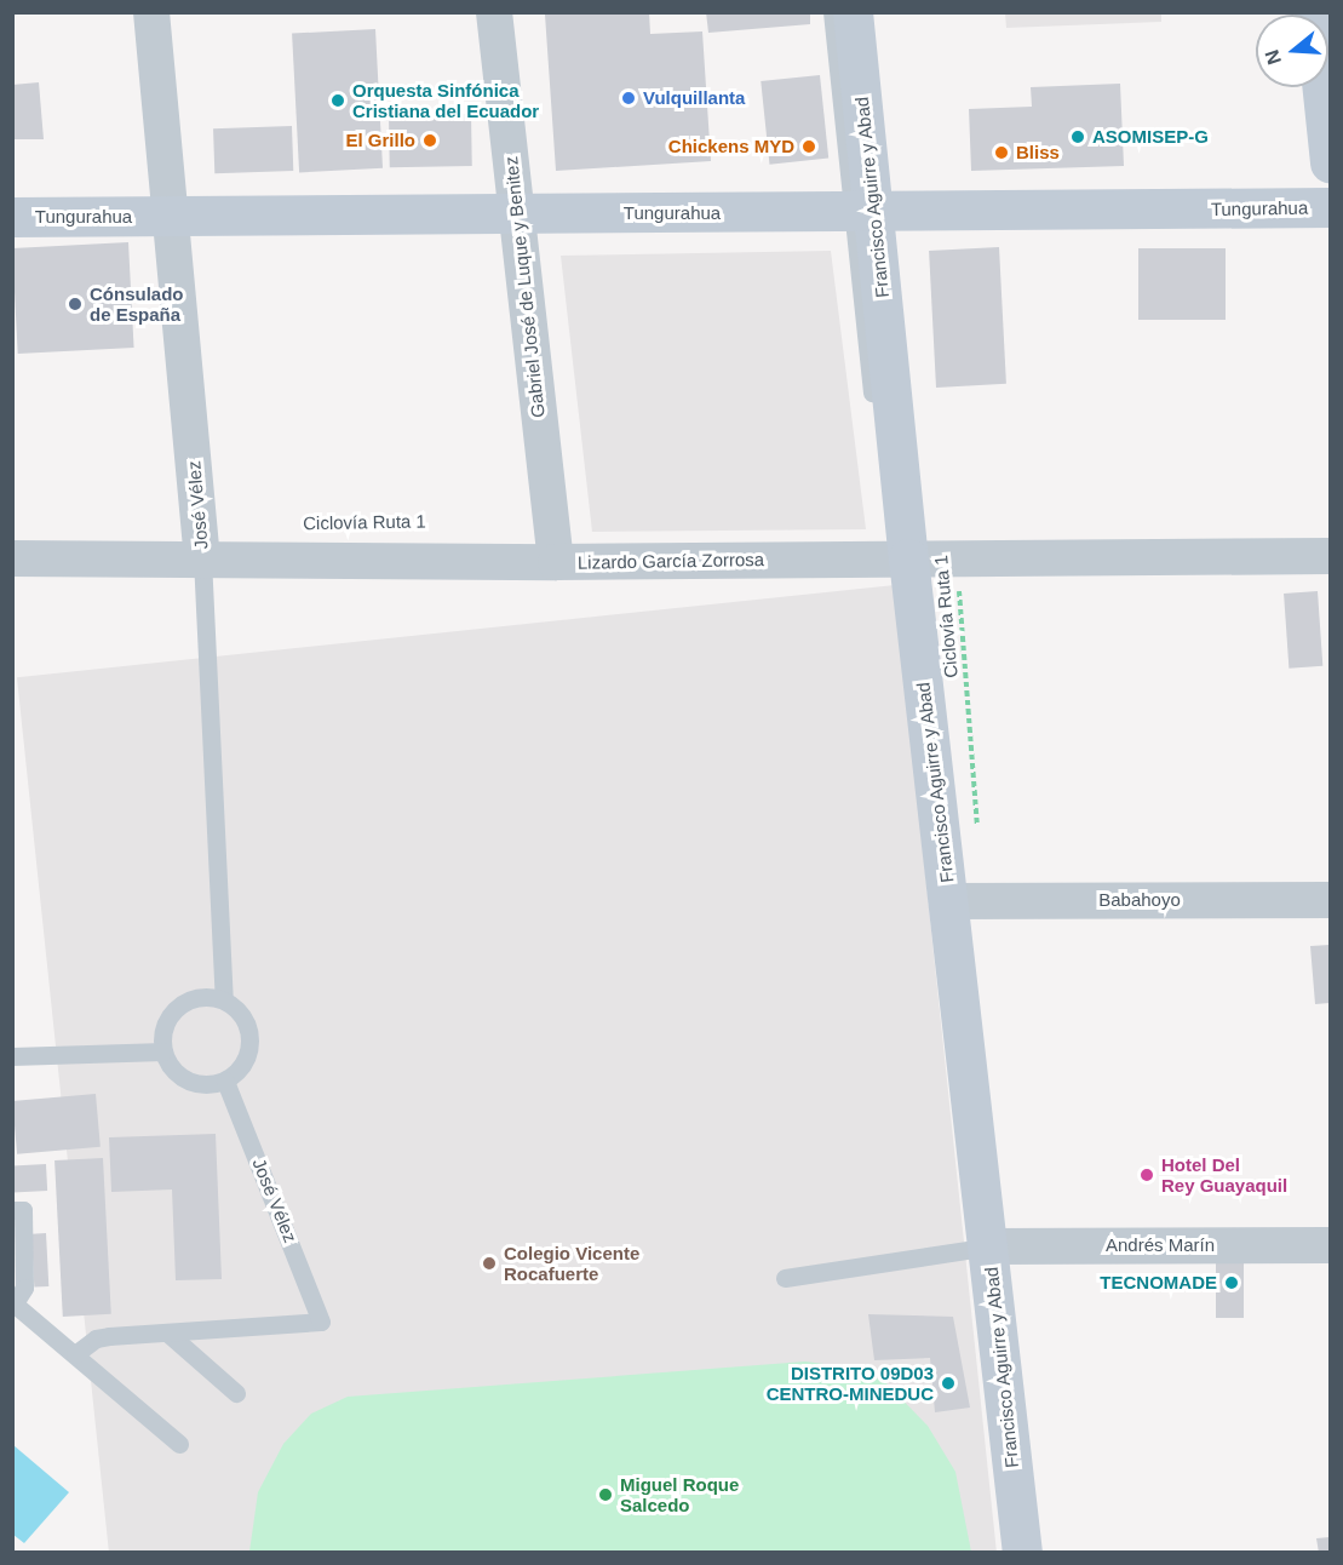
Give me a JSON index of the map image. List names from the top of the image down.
{
  "streets": {
    "main road": ["Francisco Aguirre y Abad", "Tungurahua"],
    "street": [
      "Gabriel José de Luque y Benitez",
      "José Vélez",
      "Lizardo García Zorrosa",
      "Babahoyo",
      "Andrés Marín"
    ],
    "path": ["Ciclovía Ruta 1"]
  },
  "crossings": [
    ["Francisco Aguirre y Abad", "Tungurahua"],
    ["Francisco Aguirre y Abad", "Lizardo García Zorrosa"],
    ["Francisco Aguirre y Abad", "Babahoyo"],
    ["Francisco Aguirre y Abad", "Andrés Marín"],
    ["Tungurahua", "Gabriel José de Luque y Benitez"],
    ["Tungurahua", "José Vélez"],
    ["Gabriel José de Luque y Benitez", "Lizardo García Zorrosa"],
    ["José Vélez", "Lizardo García Zorrosa"],
    ["Ciclovía Ruta 1", "Lizardo García Zorrosa"]
  ],
  "places": [
    "Vulquillanta",
    "Orquesta Sinfónica Cristiana del Ecuador",
    "ASOMISEP-G",
    "El Grillo",
    "Chickens MYD",
    "Bliss",
    "Cónsulado de España",
    "Hotel Del Rey Guayaquil",
    "Colegio Vicente Rocafuerte",
    "TECNOMADE",
    "DISTRITO 09D03 CENTRO-MINEDUC",
    "Miguel Roque Salcedo"
  ],
  "north": "left"
}
